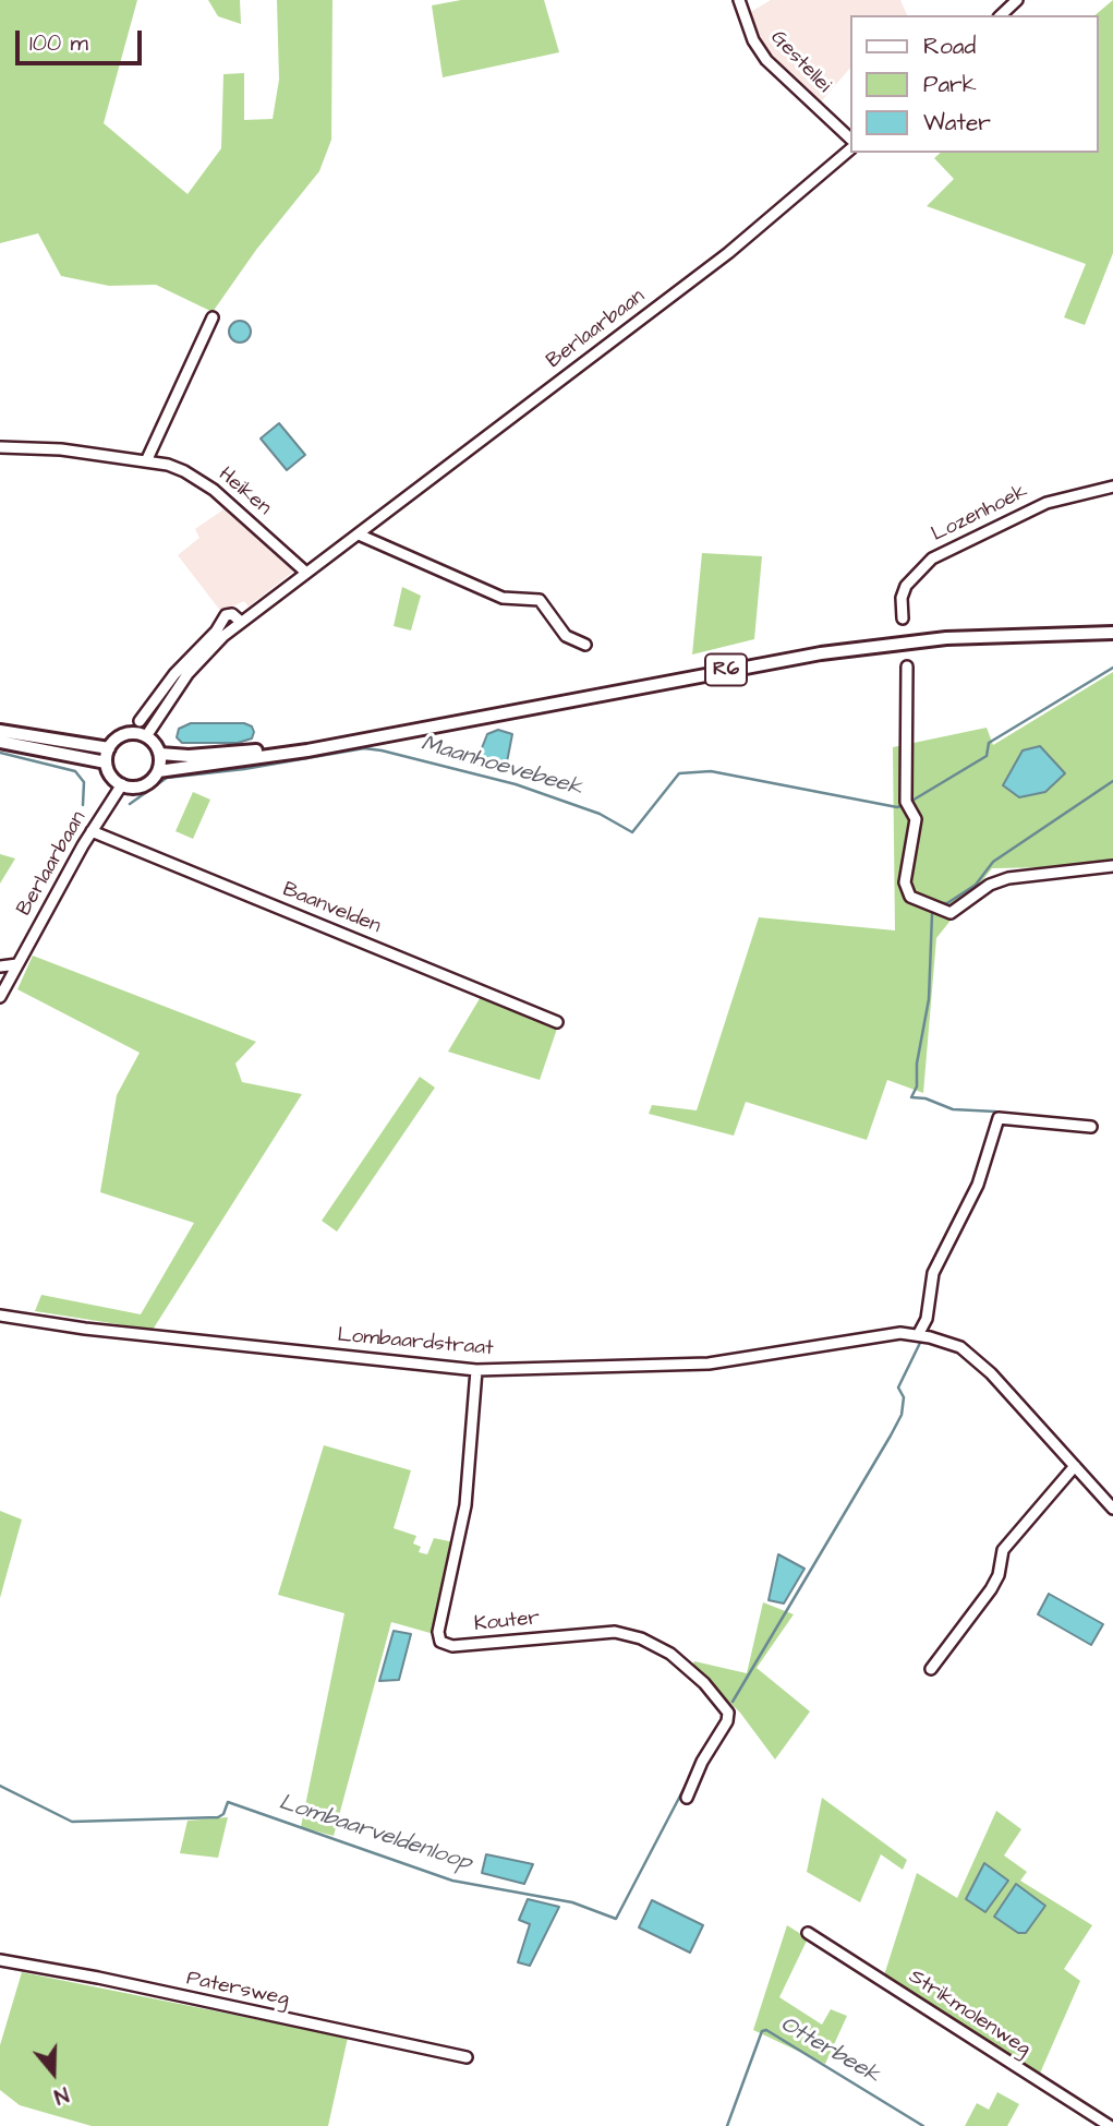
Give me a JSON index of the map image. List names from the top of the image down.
{
  "streets": {
    "main road": ["R6"],
    "street": [
      "Gestellei",
      "Berlaarbaan",
      "Heiken",
      "Lozenhoek",
      "Baanvelden",
      "Lombaardstraat",
      "Kouter",
      "Patersweg",
      "Strikmolenweg"
    ]
  },
  "crossings": [
    ["Berlaarbaan", "Heiken"],
    ["Berlaarbaan", "R6"],
    ["Berlaarbaan", "Baanvelden"],
    ["Lombaardstraat", "Kouter"]
  ],
  "water": ["Maanhoevebeek", "Lombaarveldenloop", "Otterbeek"],
  "legend": ["Road", "Park", "Water"],
  "scale_bar": "100 m",
  "north": "bottom"
}
